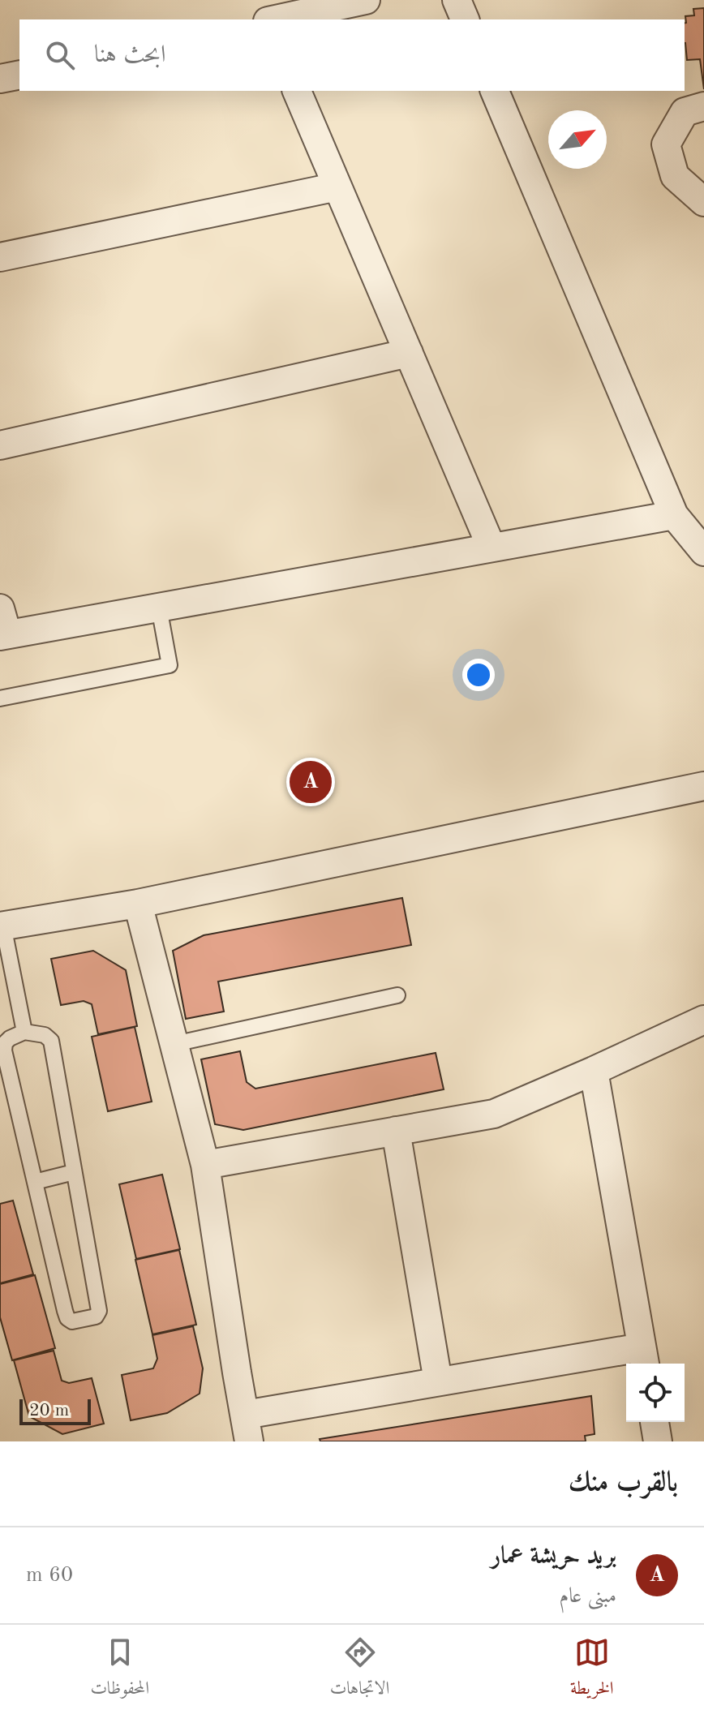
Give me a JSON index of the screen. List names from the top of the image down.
{
  "scale_bar": "20 m",
  "north": "top right",
  "page": {
    "search": "ابحث هنا",
    "pins": "A",
    "scale": "20 m",
    "heading": "بالقرب منك",
    "list": [
      {
        "mark": "A",
        "name": "بريد حريشة عمار",
        "note": "مبنى عام",
        "value": "60 m"
      }
    ],
    "nav": ["الخريطة", "الاتجاهات", "المحفوظات"]
  }
}
